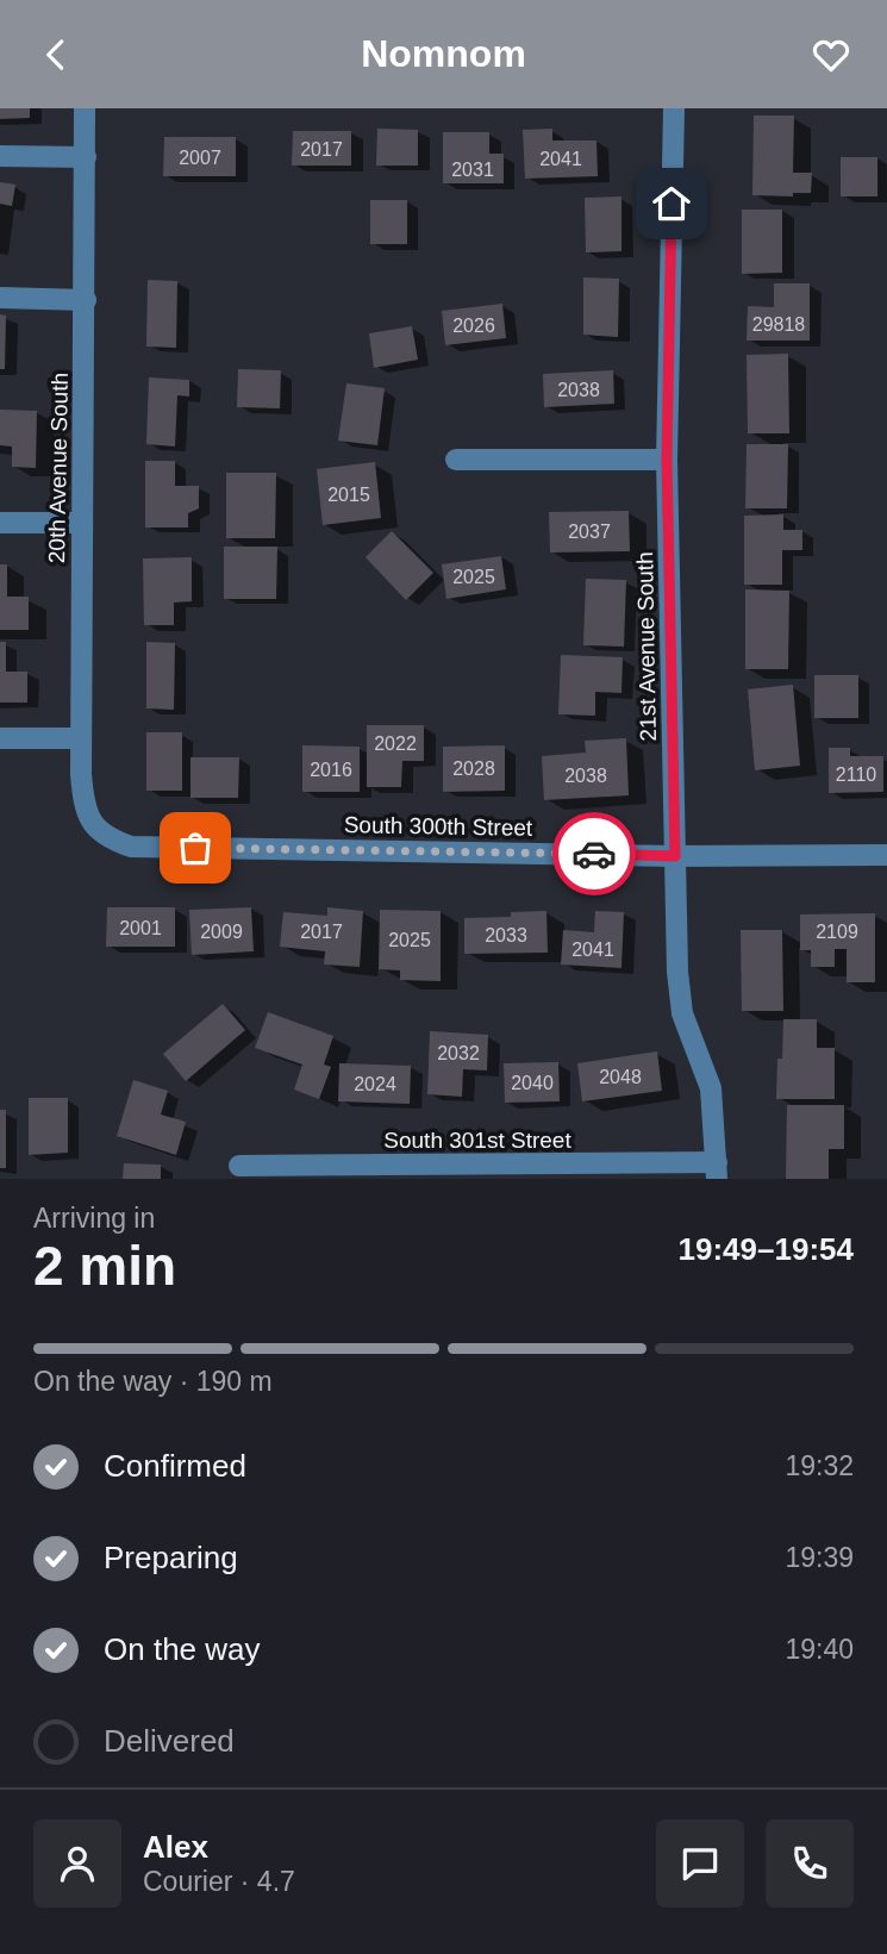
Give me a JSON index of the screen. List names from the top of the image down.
{
  "streets": {
    "street": [
      "20th Avenue South",
      "21st Avenue South",
      "South 300th Street",
      "South 301st Street"
    ]
  },
  "crossings": [
    ["20th Avenue South", "South 300th Street"],
    ["21st Avenue South", "South 300th Street"],
    ["21st Avenue South", "South 301st Street"]
  ],
  "house_numbers": [
    "2017",
    "2007",
    "2041",
    "2031",
    "29818",
    "2026",
    "2038",
    "2015",
    "2037",
    "2025",
    "2022",
    "2028",
    "2016",
    "2110",
    "2038",
    "2001",
    "2009",
    "2017",
    "2109",
    "2033",
    "2025",
    "2041",
    "2032",
    "2048",
    "2040",
    "2024"
  ],
  "page": {
    "header": "Nomnom",
    "heading": ["2 min", "Arriving in", "19:49–19:54"],
    "panel": ["Alex", "Courier · 4.7"],
    "bar": "On the way · 190 m",
    "list": [
      ["Confirmed", "19:32"],
      ["Preparing", "19:39"],
      ["On the way", "19:40"],
      "Delivered"
    ]
  }
}
